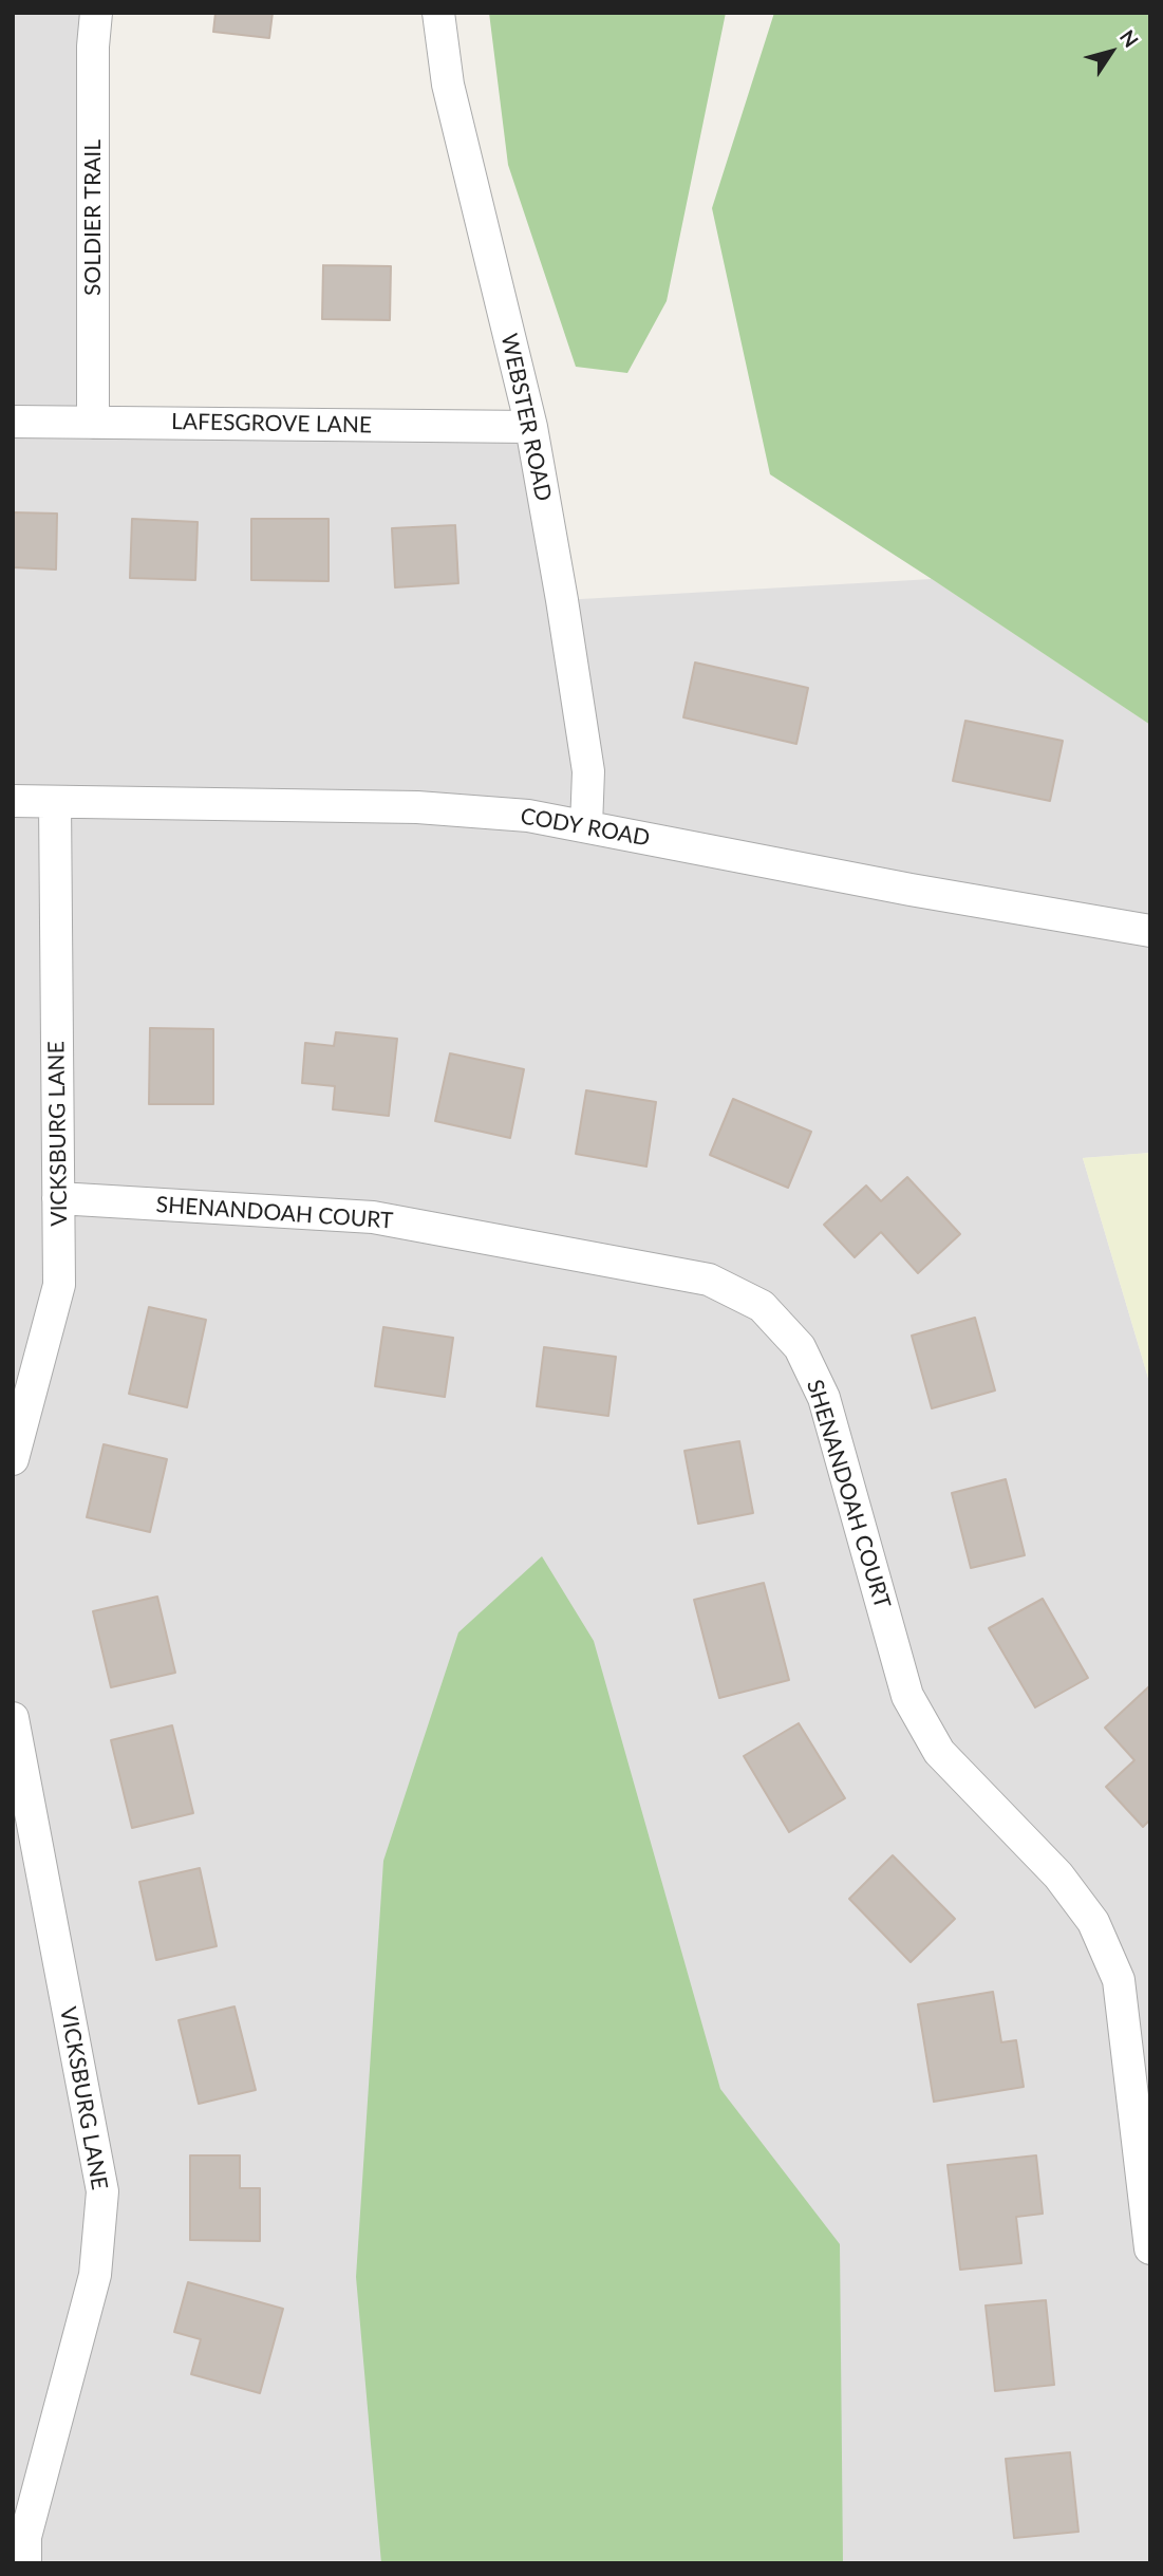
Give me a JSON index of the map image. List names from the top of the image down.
{
  "streets": {
    "street": [
      "SOLDIER TRAIL",
      "WEBSTER ROAD",
      "LAFESGROVE LANE",
      "CODY ROAD",
      "VICKSBURG LANE",
      "SHENANDOAH COURT"
    ]
  },
  "crossings": [
    ["SOLDIER TRAIL", "LAFESGROVE LANE"],
    ["WEBSTER ROAD", "LAFESGROVE LANE"],
    ["WEBSTER ROAD", "CODY ROAD"],
    ["CODY ROAD", "VICKSBURG LANE"],
    ["VICKSBURG LANE", "SHENANDOAH COURT"]
  ],
  "north": "top right"
}
